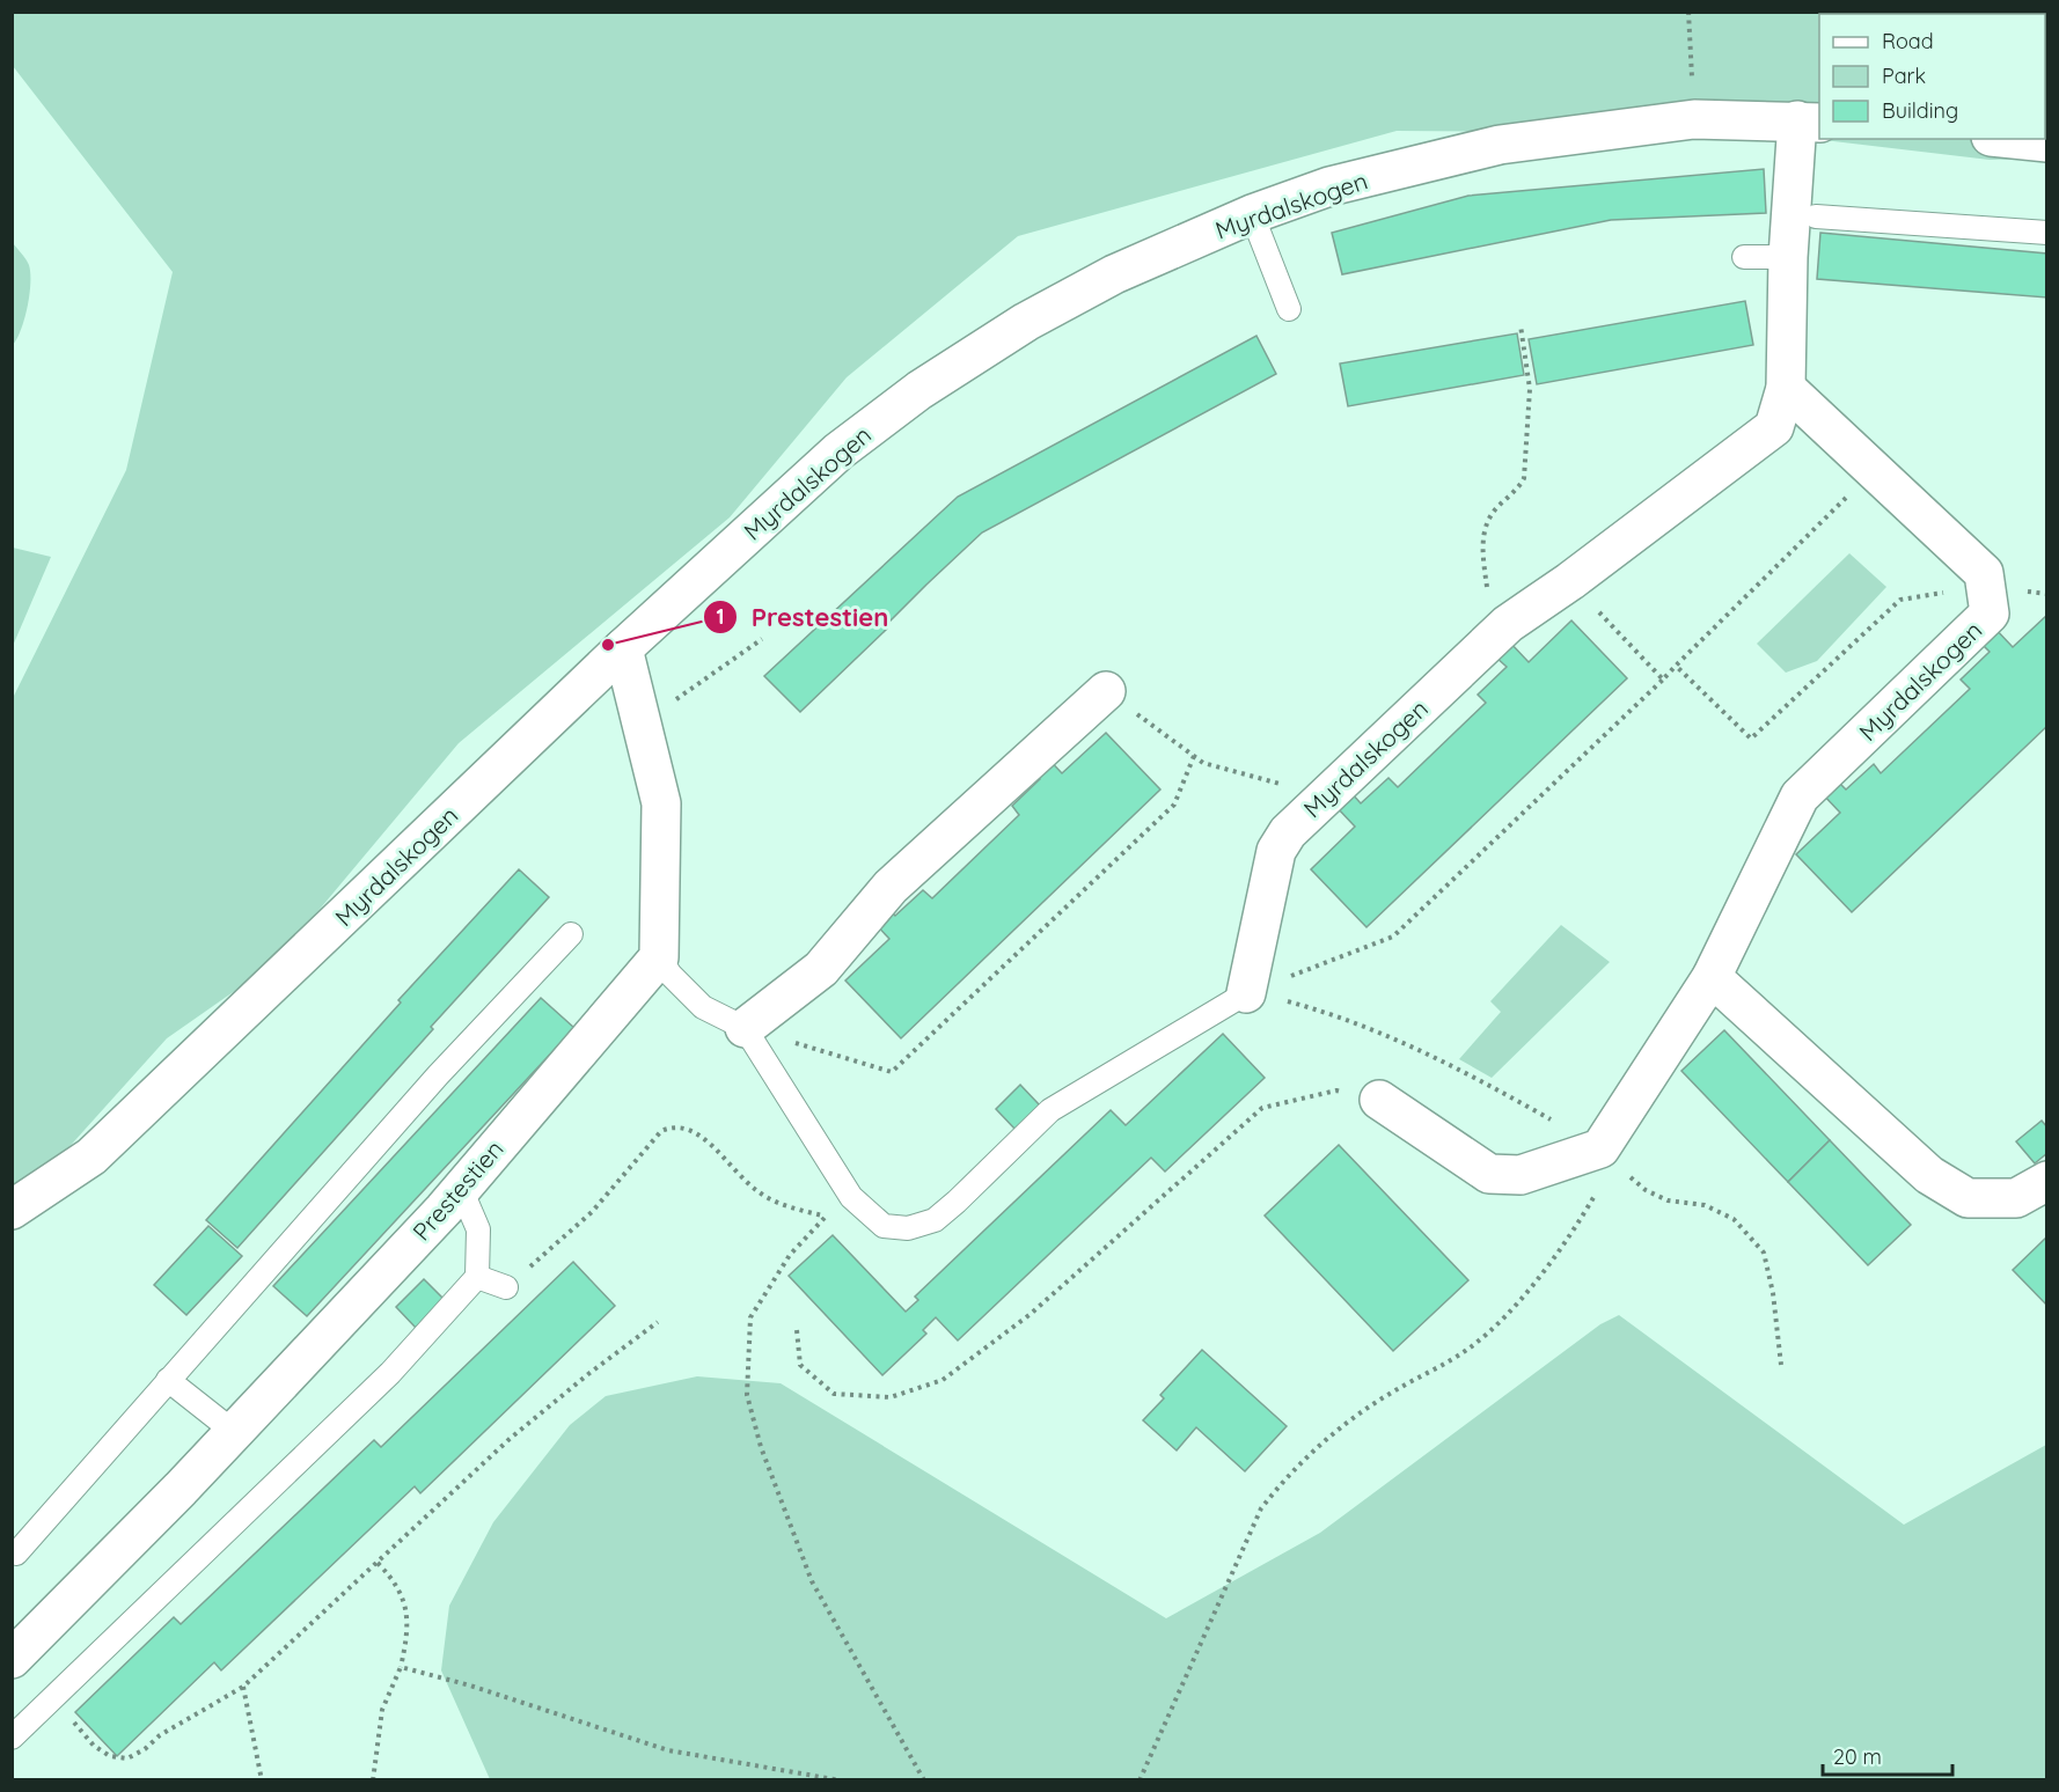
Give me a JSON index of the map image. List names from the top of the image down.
{
  "streets": {
    "street": ["Myrdalskogen", "Prestestien"]
  },
  "places": ["Prestestien"],
  "legend": ["Road", "Park", "Building"],
  "scale_bar": "20 m"
}
